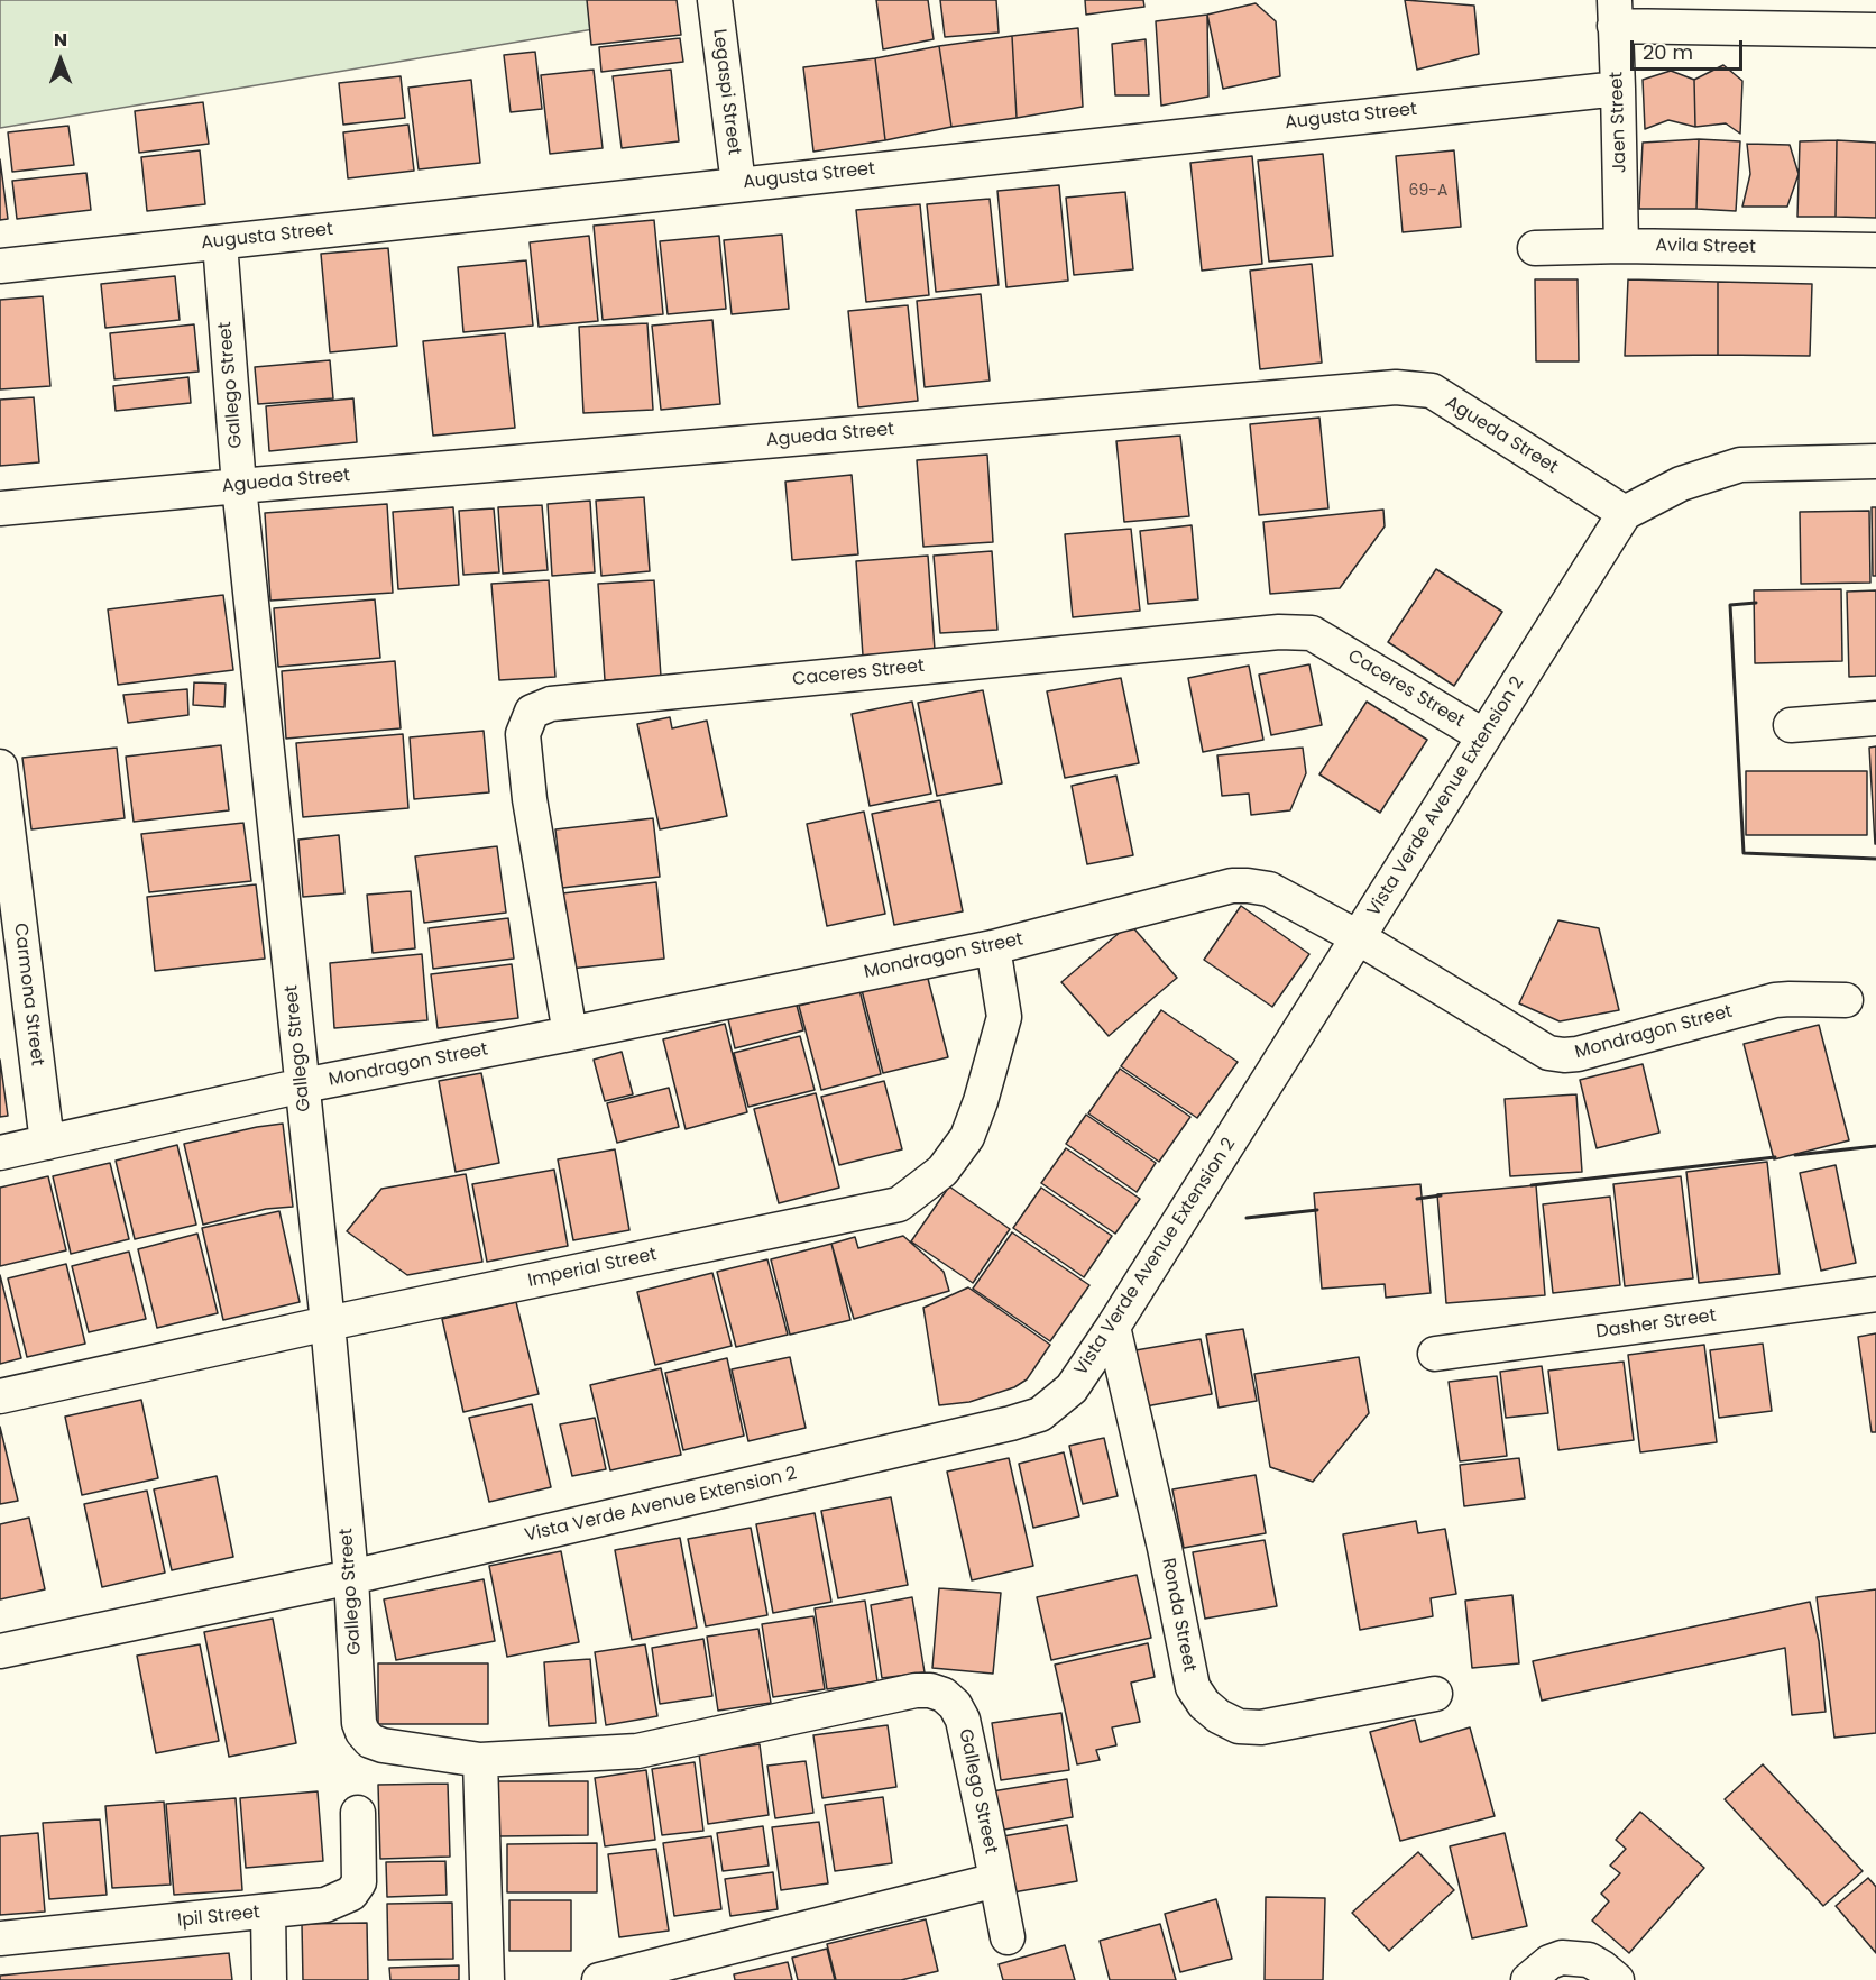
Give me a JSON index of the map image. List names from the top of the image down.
{
  "streets": {
    "street": [
      "Legaspi Street",
      "Augusta Street",
      "Jaen Street",
      "Avila Street",
      "Gallego Street",
      "Agueda Street",
      "Caceres Street",
      "Vista Verde Avenue Extension 2",
      "Mondragon Street",
      "Carmona Street",
      "Imperial Street",
      "Dasher Street",
      "Ronda Street",
      "Ipil Street"
    ]
  },
  "crossings": [
    ["Legaspi Street", "Augusta Street"],
    ["Augusta Street", "Jaen Street"],
    ["Augusta Street", "Gallego Street"],
    ["Jaen Street", "Avila Street"],
    ["Gallego Street", "Agueda Street"],
    ["Gallego Street", "Vista Verde Avenue Extension 2"],
    ["Gallego Street", "Mondragon Street"],
    ["Gallego Street", "Imperial Street"],
    ["Agueda Street", "Vista Verde Avenue Extension 2"],
    ["Caceres Street", "Vista Verde Avenue Extension 2"],
    ["Caceres Street", "Mondragon Street"],
    ["Vista Verde Avenue Extension 2", "Mondragon Street"],
    ["Vista Verde Avenue Extension 2", "Ronda Street"],
    ["Mondragon Street", "Carmona Street"],
    ["Mondragon Street", "Imperial Street"]
  ],
  "house_numbers": ["69-A"],
  "scale_bar": "20 m",
  "north": "top"
}
